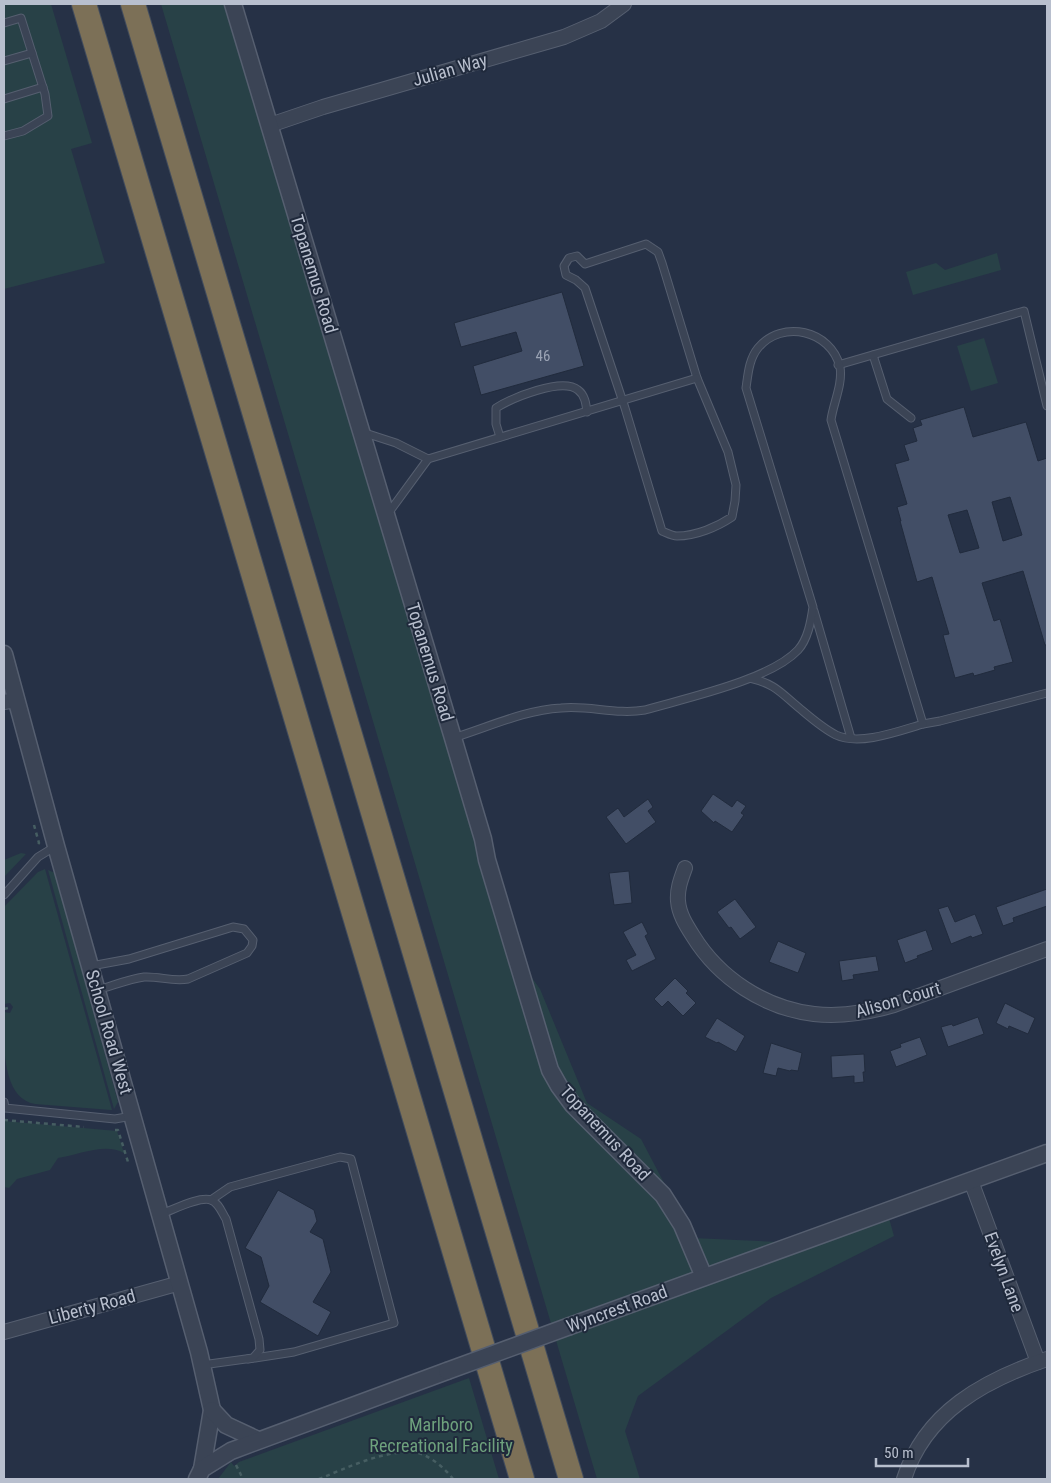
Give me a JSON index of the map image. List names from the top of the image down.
{
  "streets": {
    "street": [
      "Julian Way",
      "Topanemus Road",
      "Alison Court",
      "School Road West",
      "Evelyn Lane",
      "Liberty Road",
      "Wyncrest Road"
    ]
  },
  "crossings": [
    ["Julian Way", "Topanemus Road"],
    ["Topanemus Road", "Wyncrest Road"],
    ["School Road West", "Liberty Road"],
    ["School Road West", "Wyncrest Road"],
    ["Evelyn Lane", "Wyncrest Road"]
  ],
  "parks": ["Marlboro Recreational Facility"],
  "house_numbers": ["46"],
  "scale_bar": "50 m"
}
